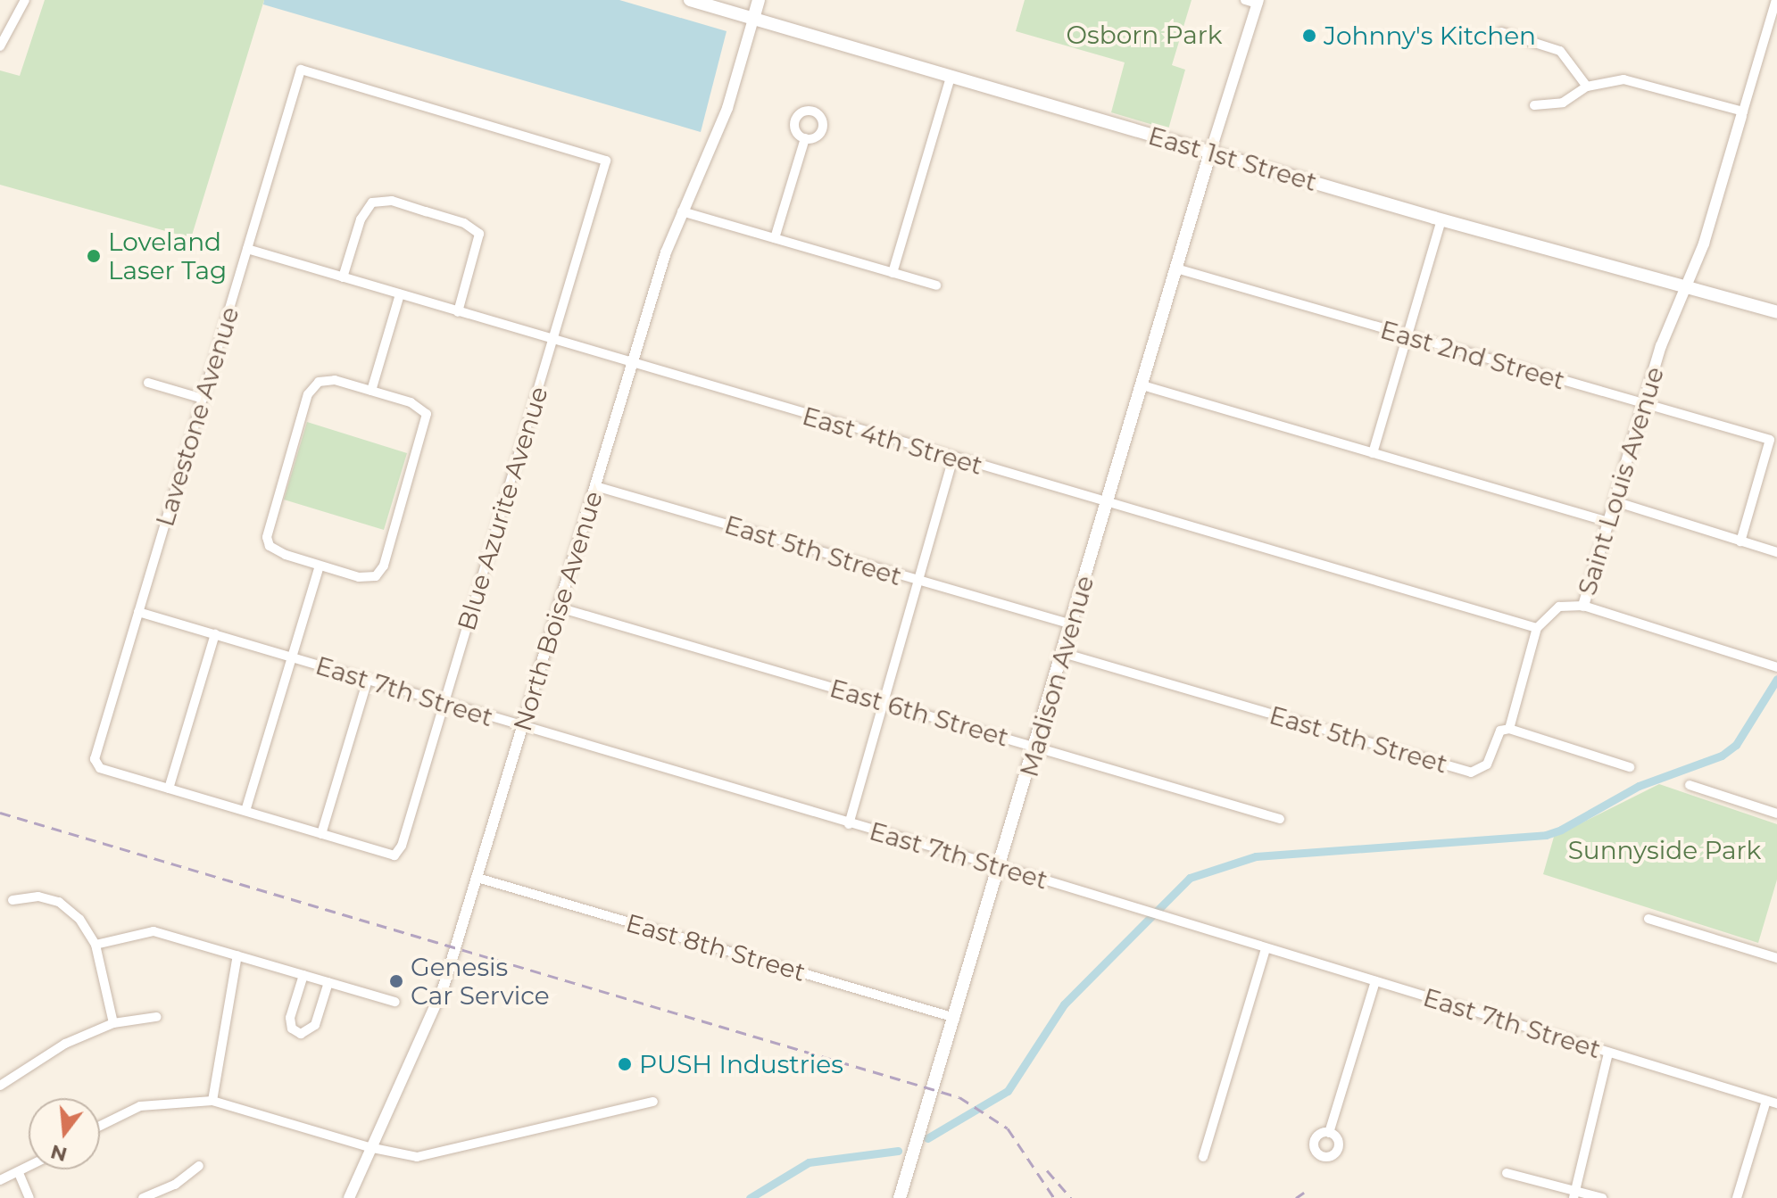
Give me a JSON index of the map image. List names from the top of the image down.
{
  "streets": {
    "main road": ["East 1st Street", "Madison Avenue"],
    "street": [
      "East 2nd Street",
      "Lavestone Avenue",
      "East 4th Street",
      "Saint Louis Avenue",
      "Blue Azurite Avenue",
      "East 5th Street",
      "North Boise Avenue",
      "East 7th Street",
      "East 6th Street",
      "East 8th Street"
    ]
  },
  "crossings": [
    ["East 1st Street", "Saint Louis Avenue"],
    ["East 1st Street", "North Boise Avenue"],
    ["East 1st Street", "Madison Avenue"],
    ["East 2nd Street", "Saint Louis Avenue"],
    ["East 2nd Street", "Madison Avenue"],
    ["Lavestone Avenue", "East 4th Street"],
    ["Lavestone Avenue", "Blue Azurite Avenue"],
    ["Lavestone Avenue", "East 7th Street"],
    ["East 4th Street", "Saint Louis Avenue"],
    ["East 4th Street", "Blue Azurite Avenue"],
    ["East 4th Street", "North Boise Avenue"],
    ["East 4th Street", "Madison Avenue"],
    ["Blue Azurite Avenue", "East 7th Street"],
    ["East 5th Street", "North Boise Avenue"],
    ["East 5th Street", "Madison Avenue"],
    ["North Boise Avenue", "East 7th Street"],
    ["North Boise Avenue", "East 6th Street"],
    ["North Boise Avenue", "East 8th Street"],
    ["Madison Avenue", "East 7th Street"],
    ["Madison Avenue", "East 6th Street"],
    ["Madison Avenue", "East 8th Street"]
  ],
  "parks": ["Osborn Park", "Sunnyside Park"],
  "places": [
    "Johnny's Kitchen",
    "Loveland Laser Tag",
    "Genesis Car Service",
    "PUSH Industries"
  ],
  "north": "bottom"
}
